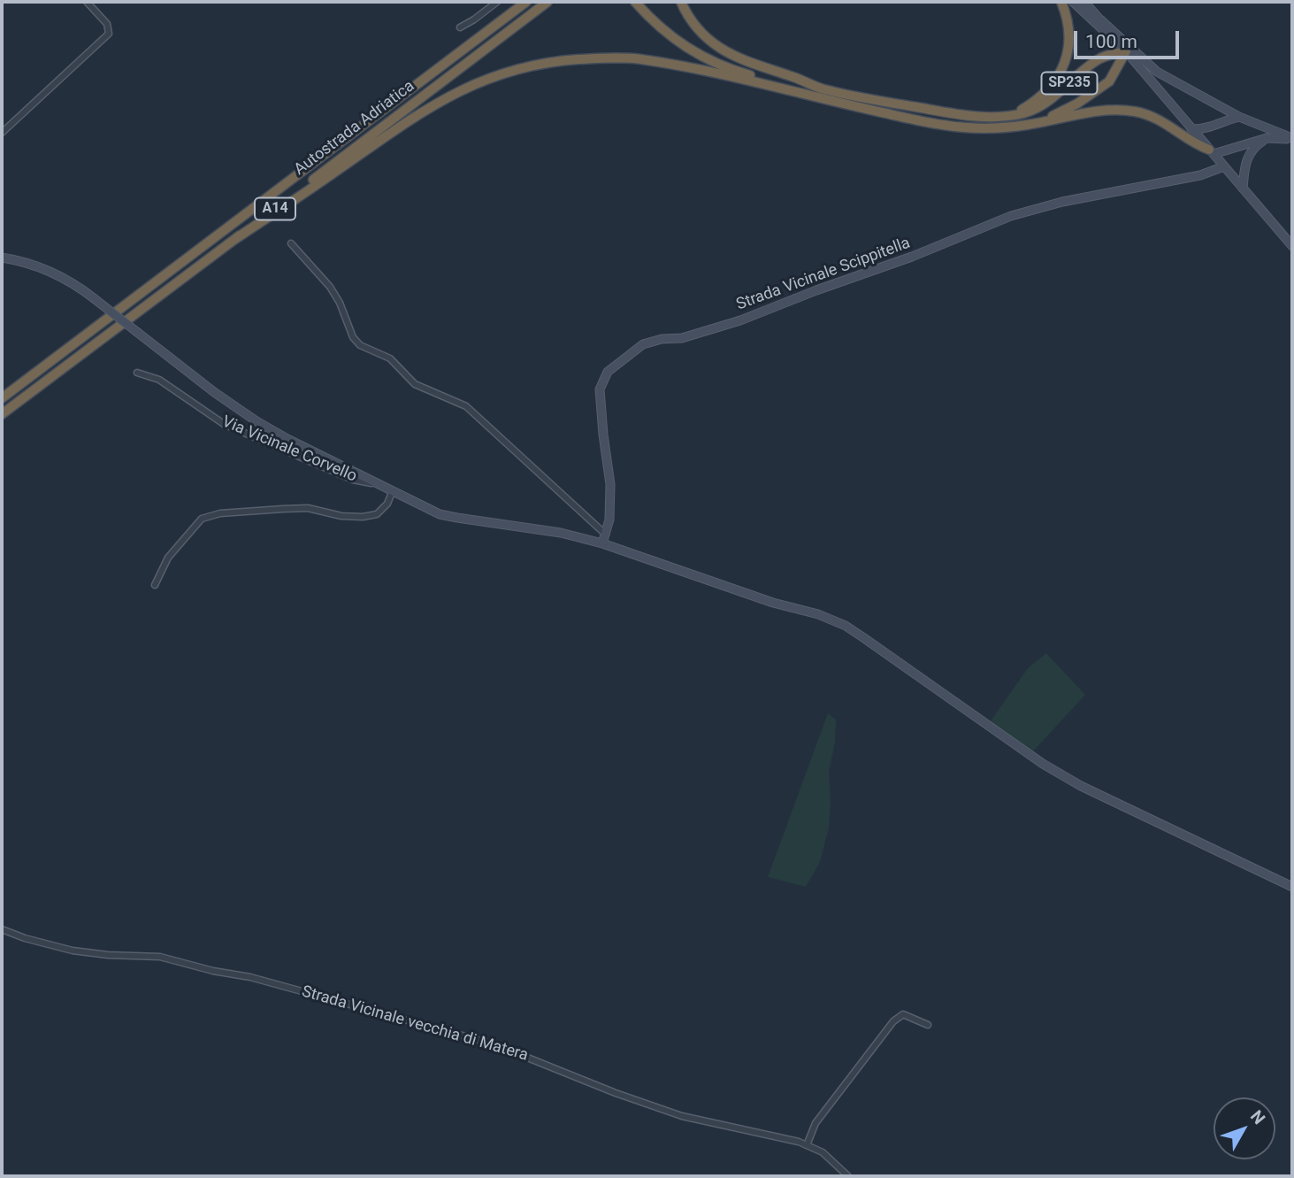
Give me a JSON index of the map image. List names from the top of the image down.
{
  "streets": {
    "highway": ["SP235", "Autostrada Adriatica", "A14"],
    "street": ["Strada Vicinale Scippitella", "Via Vicinale Corvello", "Strada Vicinale vecchia di Matera"]
  },
  "scale_bar": "100 m",
  "north": "top right"
}
